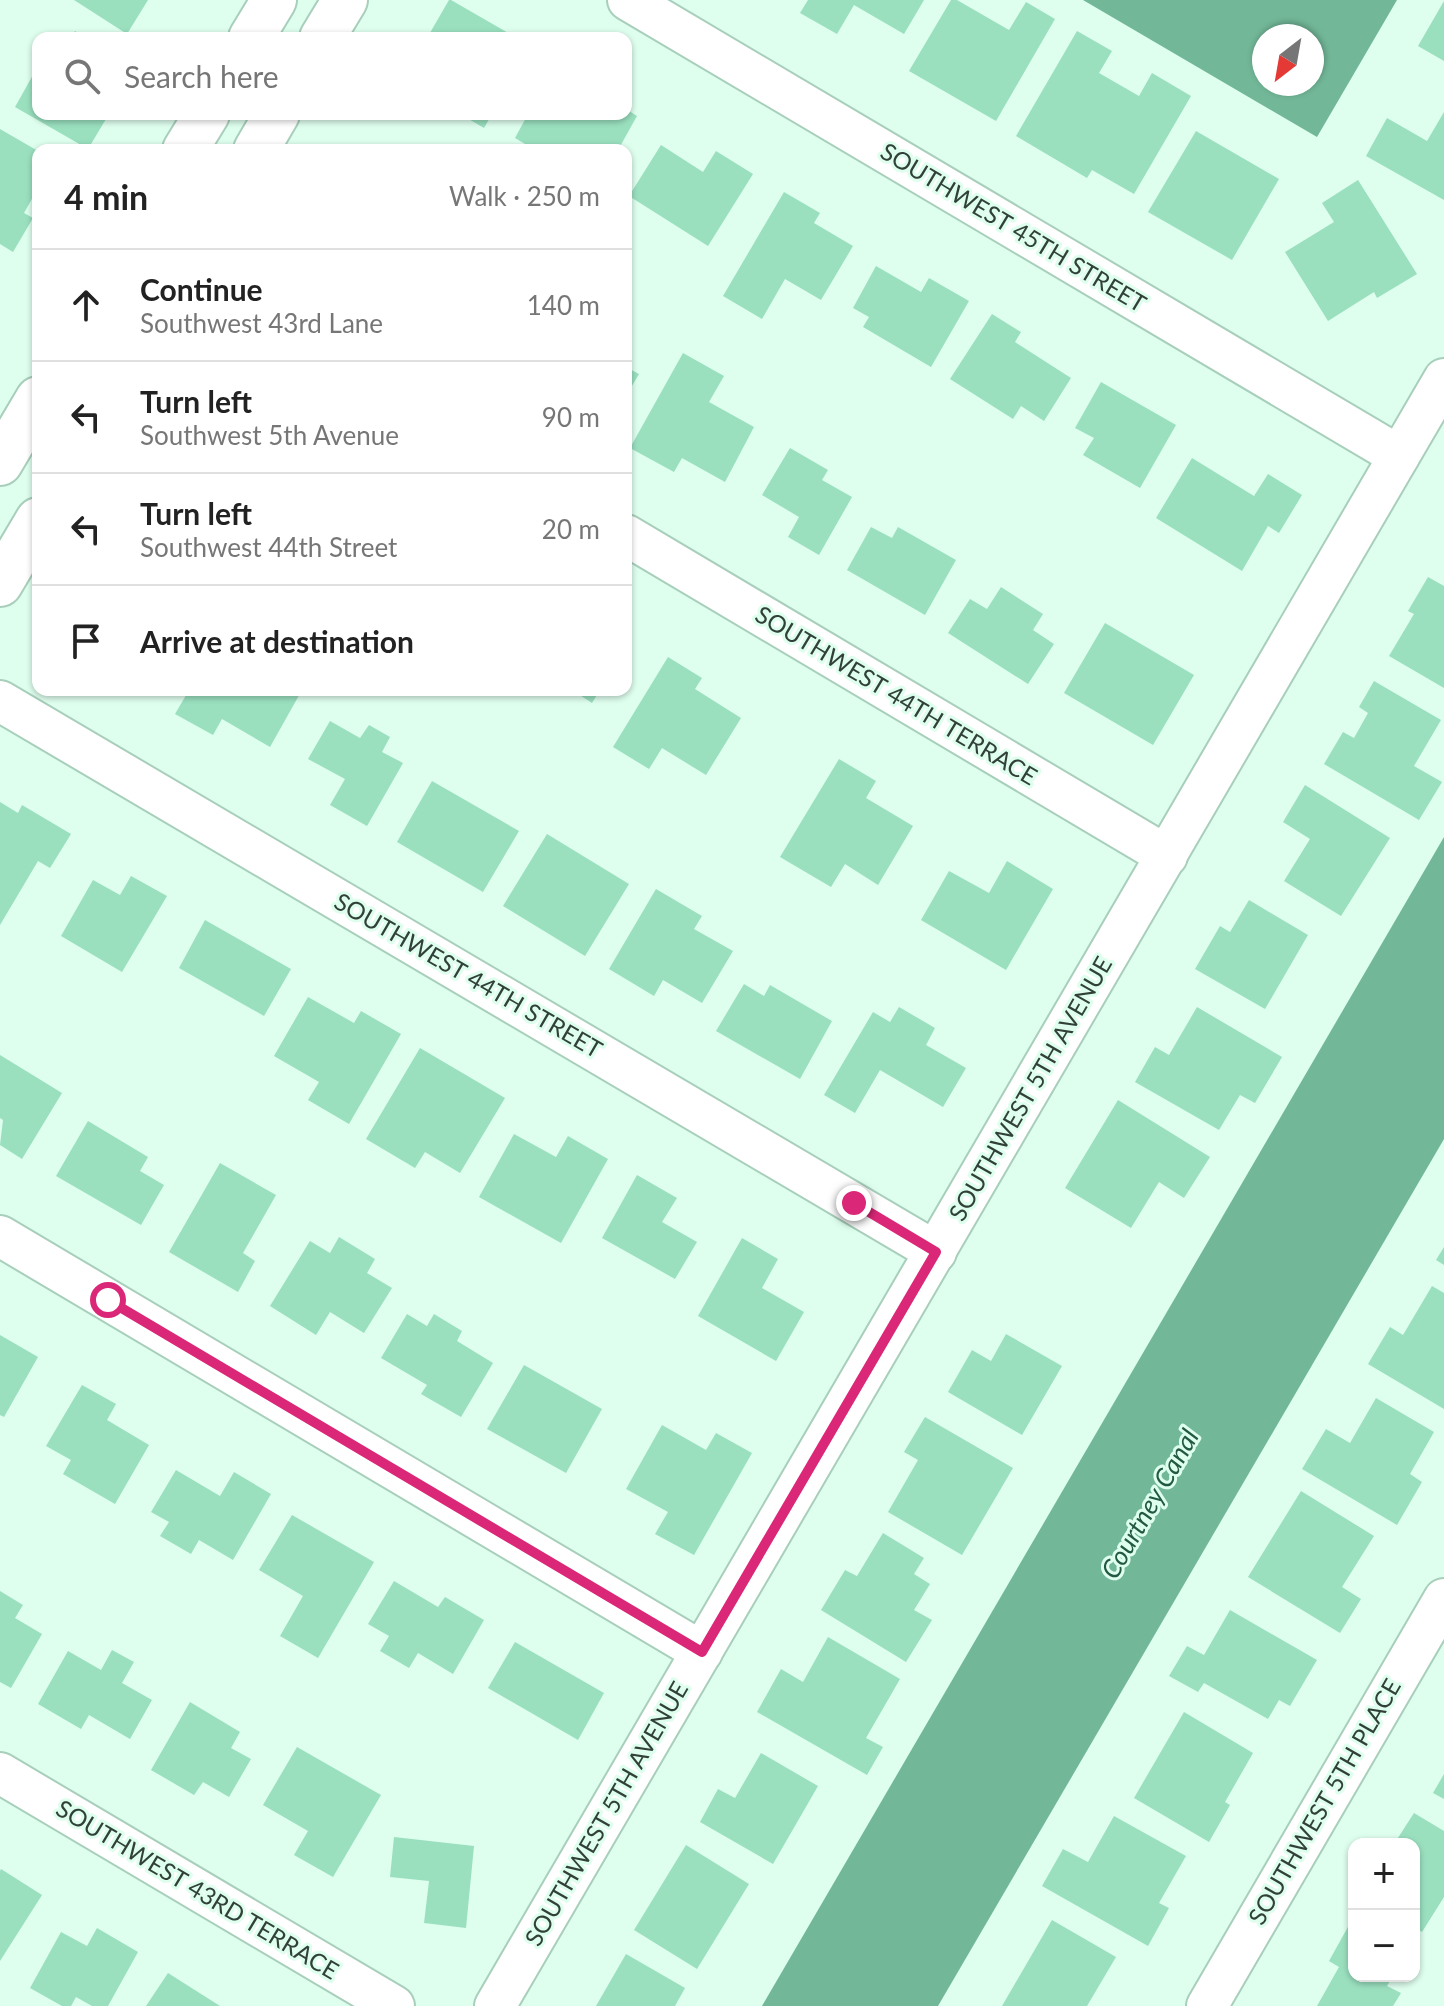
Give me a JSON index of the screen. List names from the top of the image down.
{
  "streets": {
    "street": [
      "SOUTHWEST 45TH STREET",
      "SOUTHWEST 44TH TERRACE",
      "SOUTHWEST 44TH STREET",
      "SOUTHWEST 5TH AVENUE",
      "SOUTHWEST 5TH PLACE",
      "SOUTHWEST 43RD TERRACE"
    ]
  },
  "crossings": [
    ["SOUTHWEST 45TH STREET", "SOUTHWEST 5TH AVENUE"],
    ["SOUTHWEST 44TH TERRACE", "SOUTHWEST 5TH AVENUE"],
    ["SOUTHWEST 44TH STREET", "SOUTHWEST 5TH AVENUE"]
  ],
  "water": ["Courtney Canal"],
  "north": "bottom left",
  "page": {
    "search": "Search here",
    "heading": ["4 min", "Walk · 250 m"],
    "list": [
      ["Continue", "Southwest 43rd Lane", "140 m"],
      ["Turn left", "Southwest 5th Avenue", "90 m"],
      ["Turn left", "Southwest 44th Street", "20 m"],
      "Arrive at destination"
    ],
    "map_buttons": ["+", "−"]
  }
}
